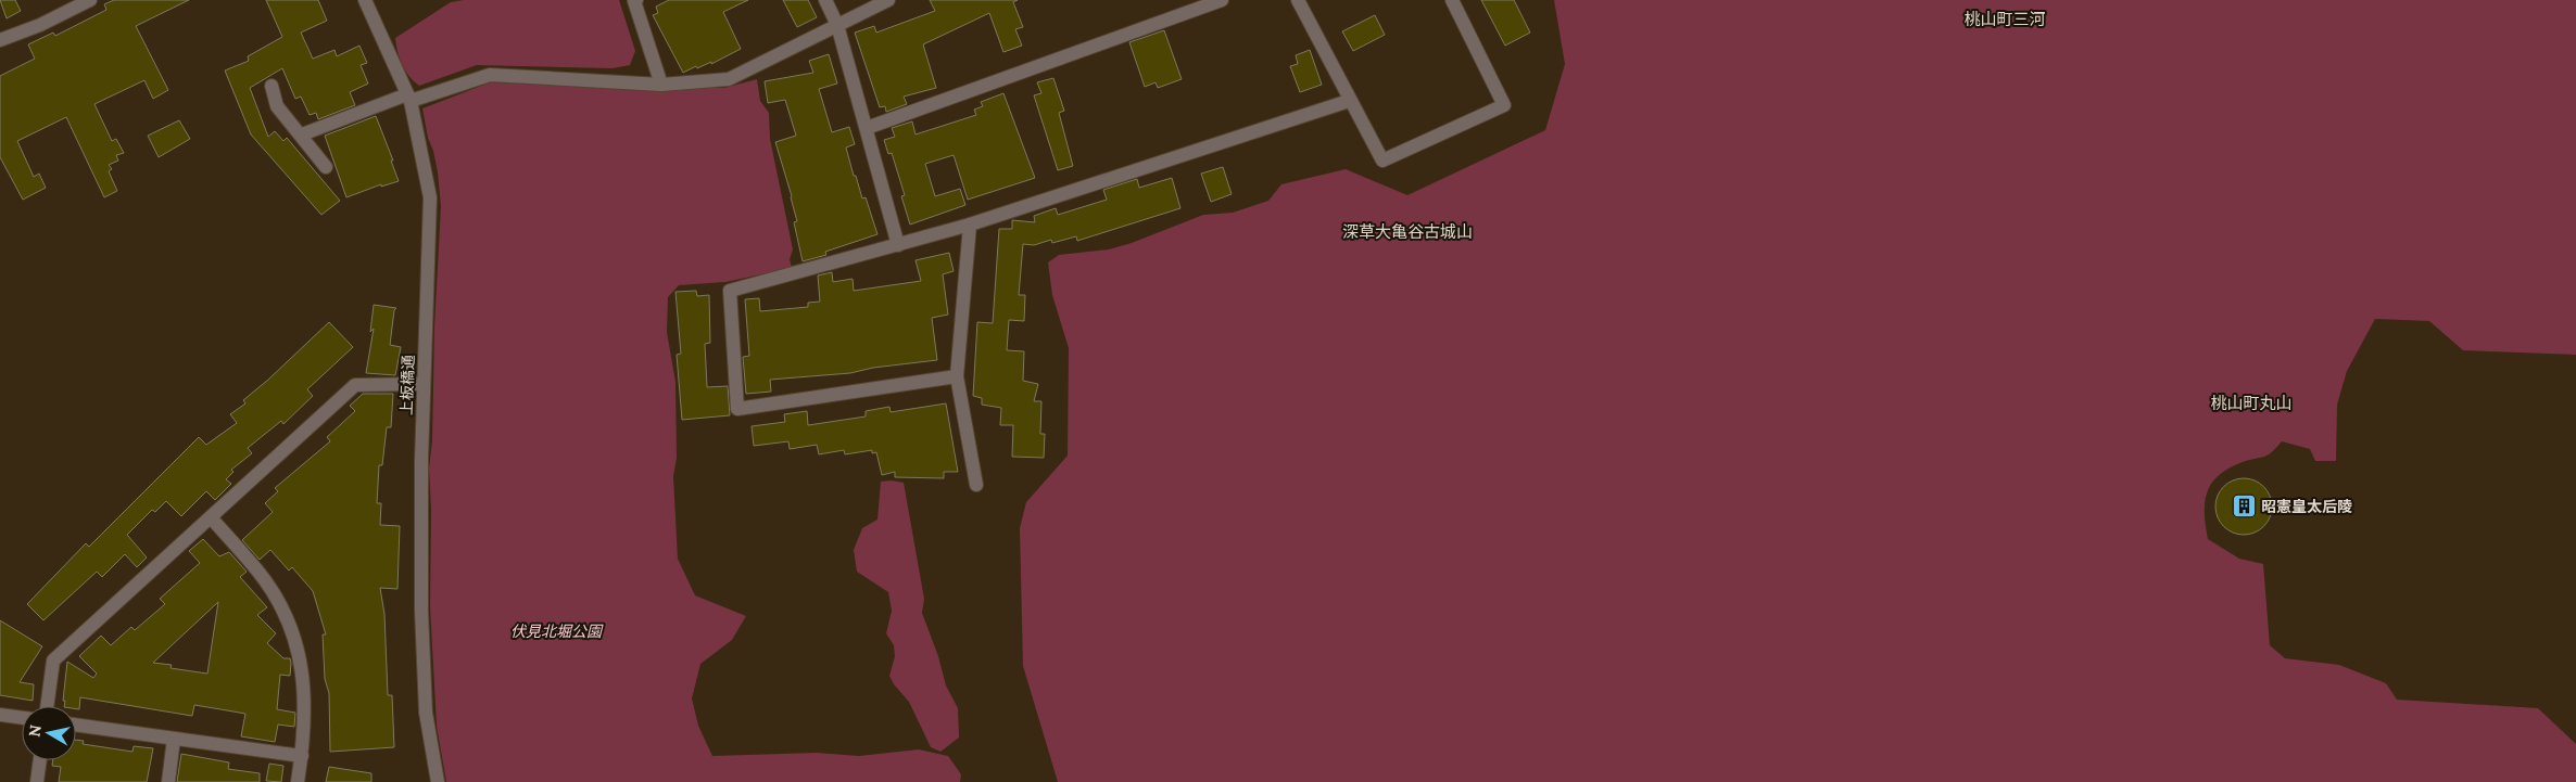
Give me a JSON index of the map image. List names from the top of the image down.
{
  "streets": {
    "street": ["上板橋通"]
  },
  "districts": ["桃山町三河", "深草大亀谷古城山", "桃山町丸山"],
  "parks": ["伏見北堀公園"],
  "places": {
    "building": ["昭憲皇太后陵"]
  },
  "north": "left"
}
